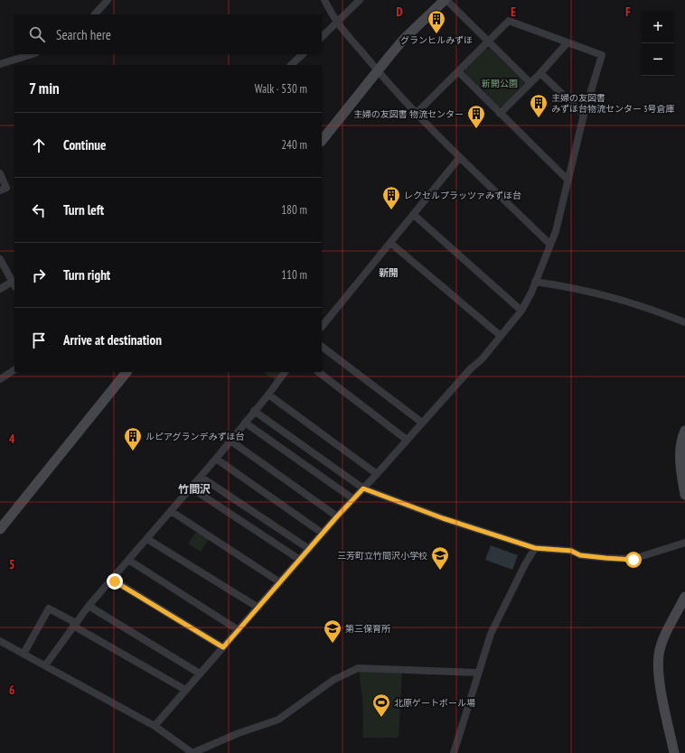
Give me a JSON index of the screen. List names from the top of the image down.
{
  "districts": ["新開", "竹間沢"],
  "parks": ["新開公園"],
  "places": {
    "building": [
      "グランヒルみずほ",
      "主婦の友図書 みずほ台物流センター 3号倉庫",
      "主婦の友図書 物流センター",
      "レクセルプラッツァみずほ台",
      "ルピアグランデみずほ台"
    ],
    "school or university": ["三芳町立竹間沢小学校", "第三保育所"],
    "sports": ["北原ゲートボール場"]
  },
  "page": {
    "map_buttons": ["+", "−"],
    "search": "Search here",
    "heading": ["7 min", "Walk · 530 m"],
    "list": [
      ["Continue", "240 m"],
      ["Turn left", "180 m"],
      ["Turn right", "110 m"],
      "Arrive at destination"
    ]
  },
  "grid": {
    "columns": ["D", "E", "F"],
    "rows": ["4", "5", "6"]
  }
}
